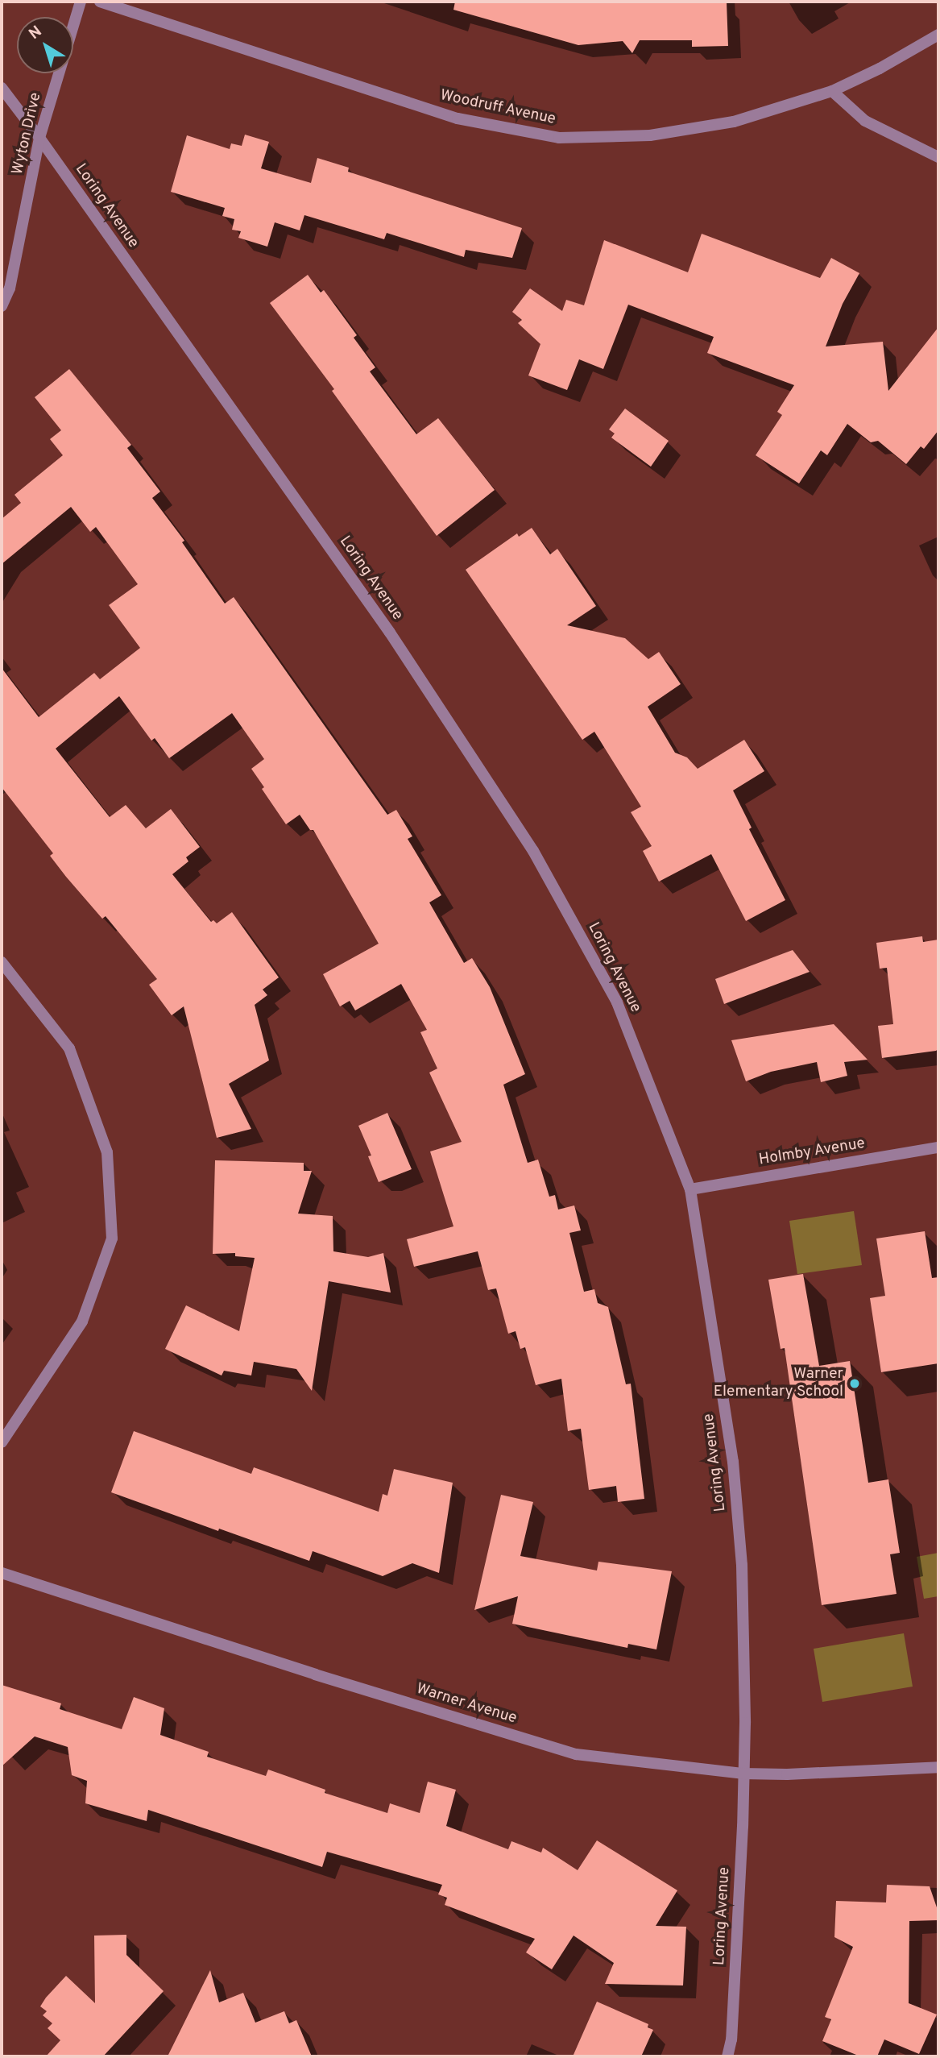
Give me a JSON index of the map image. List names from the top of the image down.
{
  "streets": {
    "street": [
      "Woodruff Avenue",
      "Wyton Drive",
      "Loring Avenue",
      "Holmby Avenue",
      "Warner Avenue"
    ]
  },
  "crossings": [
    ["Wyton Drive", "Loring Avenue"],
    ["Loring Avenue", "Holmby Avenue"],
    ["Loring Avenue", "Warner Avenue"]
  ],
  "places": ["Warner Elementary School"],
  "north": "top left"
}
